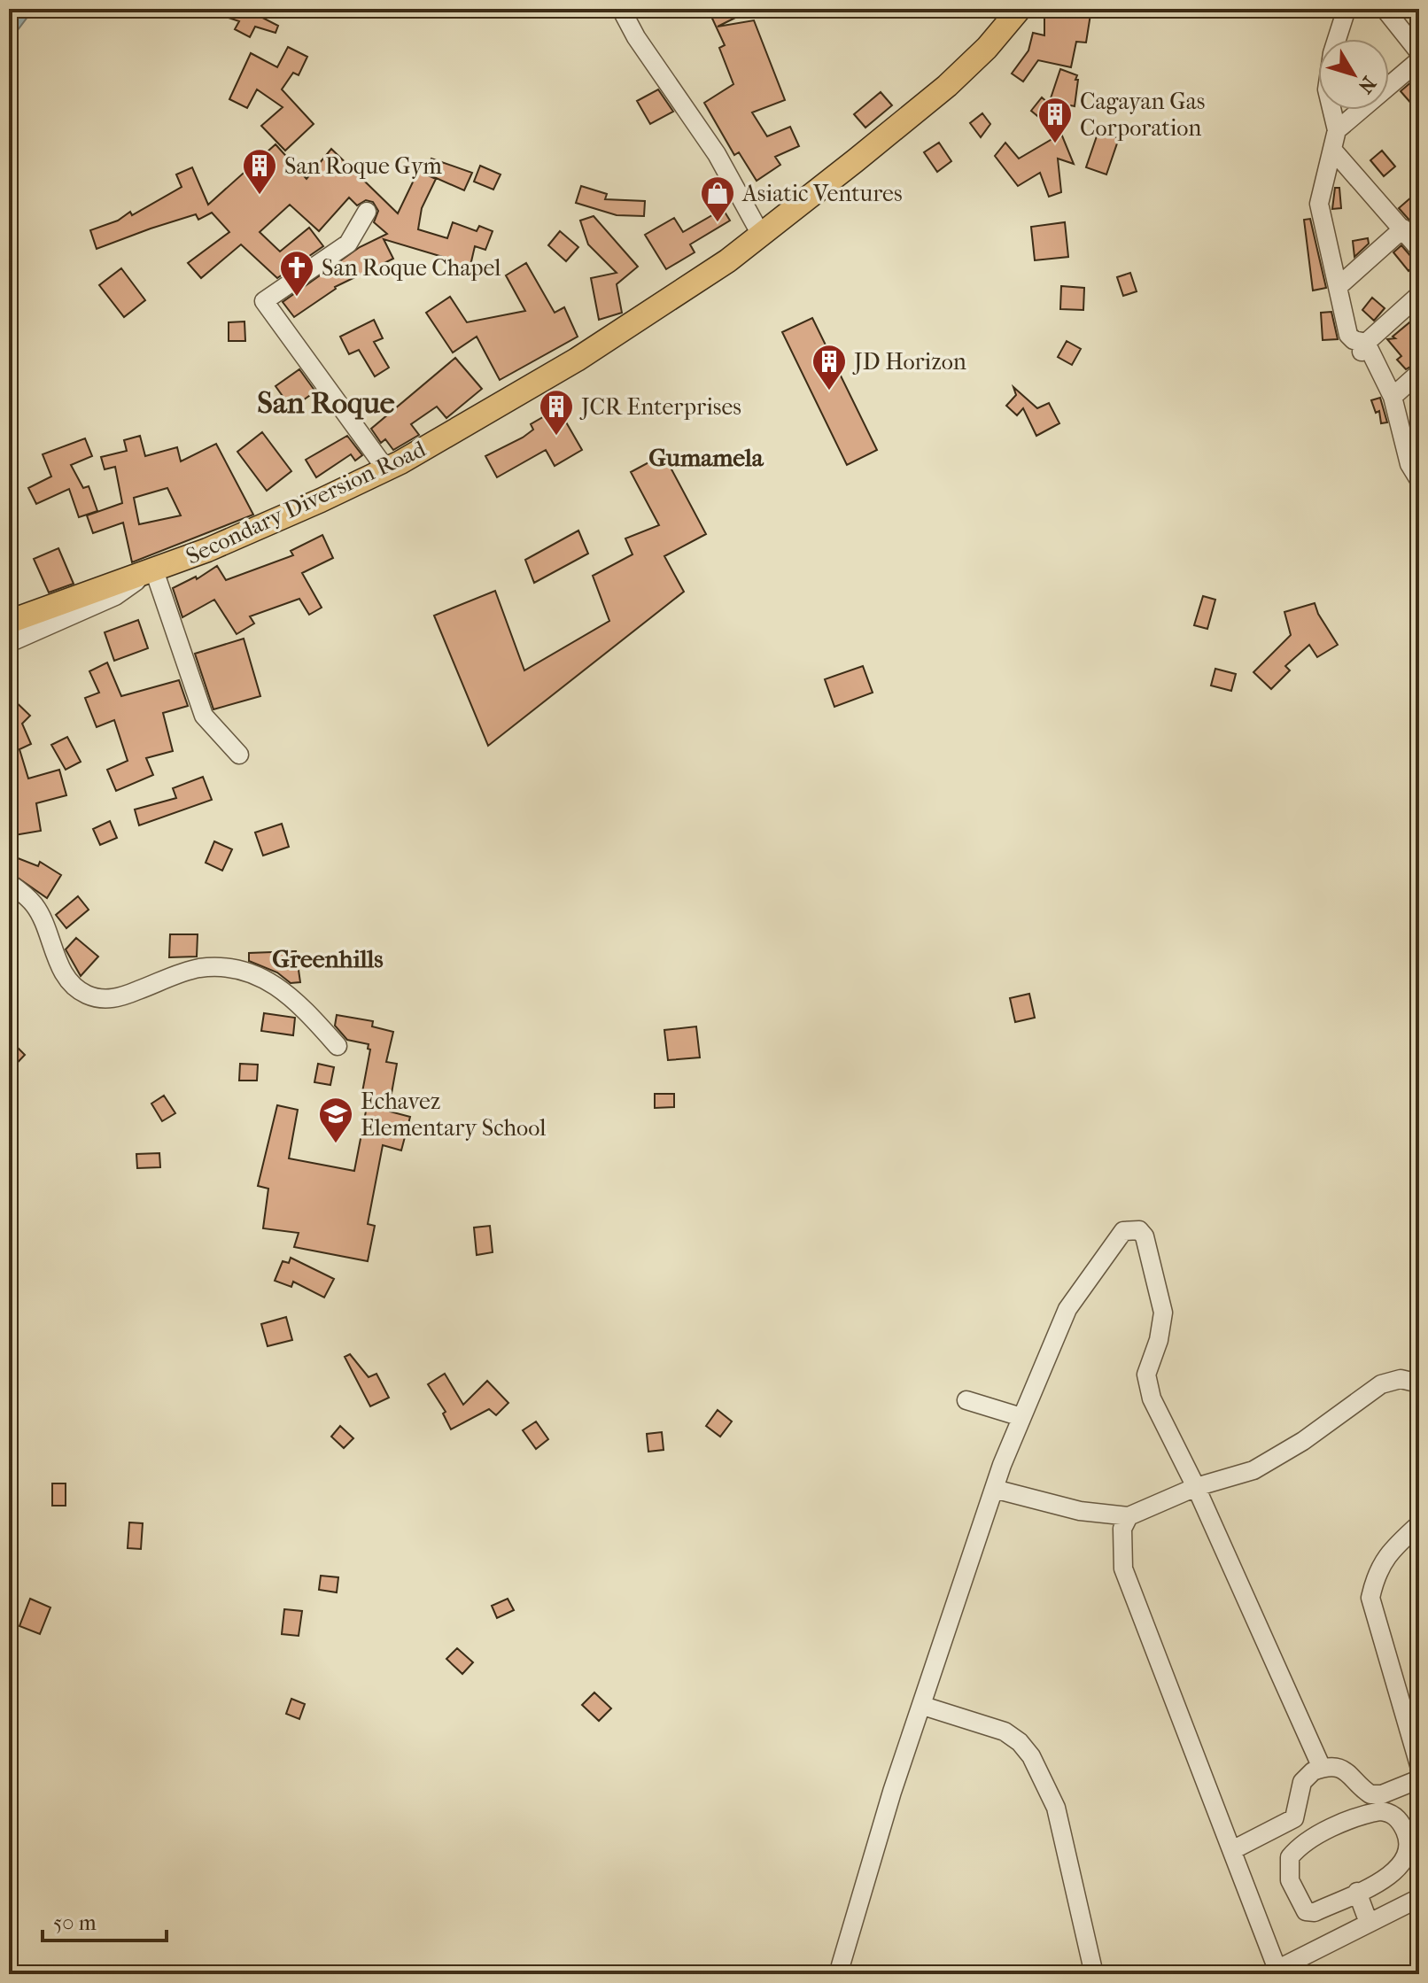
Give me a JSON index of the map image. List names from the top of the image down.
{
  "streets": {
    "main road": ["Secondary Diversion Road"]
  },
  "districts": ["San Roque", "Gumamela", "Greenhills"],
  "places": {
    "building": [
      "Cagayan Gas Corporation",
      "San Roque Gym",
      "JD Horizon",
      "JCR Enterprises"
    ],
    "shop": ["Asiatic Ventures"],
    "church": ["San Roque Chapel"],
    "school or university": ["Echavez Elementary School"]
  },
  "scale_bar": "50 m",
  "north": "bottom right"
}
